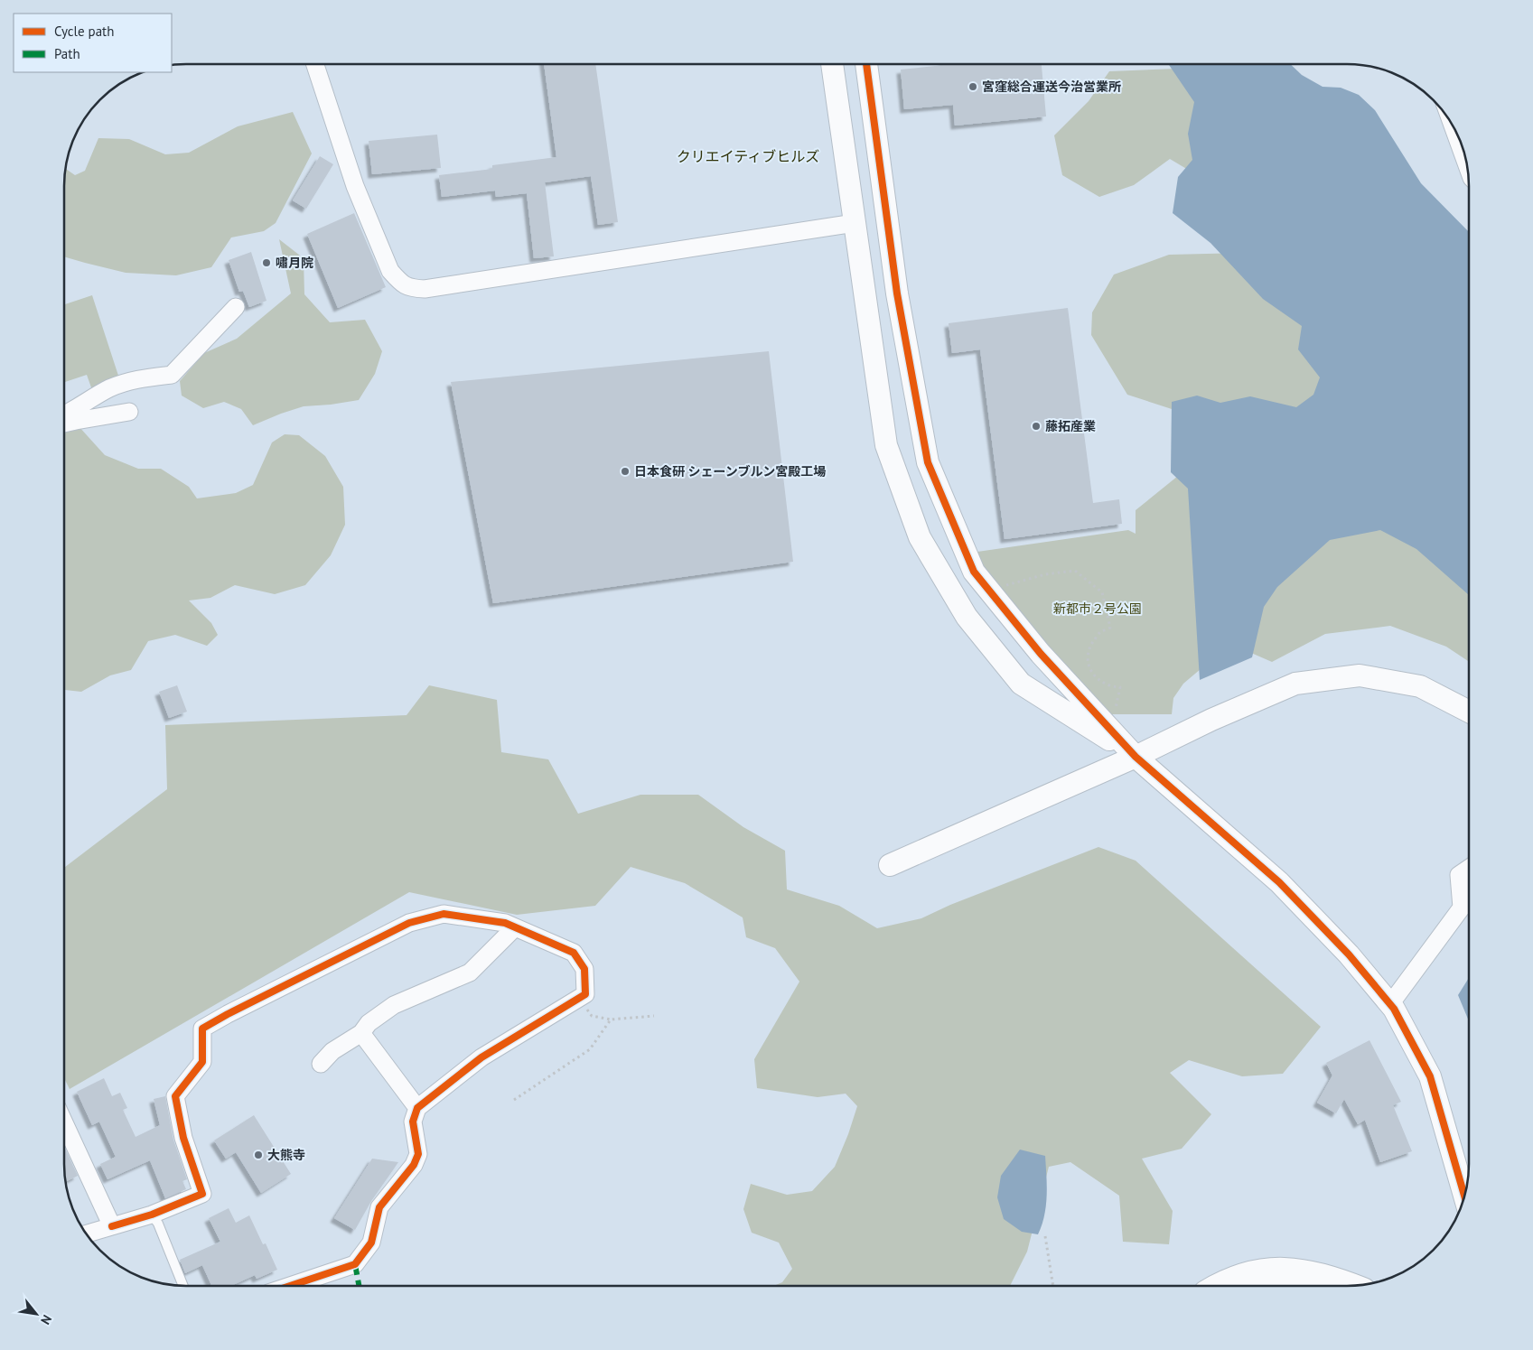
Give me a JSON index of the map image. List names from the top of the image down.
{
  "districts": ["クリエイティブヒルズ"],
  "parks": ["新都市２号公園"],
  "places": [
    "宮窪総合運送今治営業所",
    "嘯月院",
    "藤拓産業",
    "日本食研 シェーンブルン宮殿工場",
    "大熊寺"
  ],
  "legend": ["Cycle path", "Path"],
  "north": "bottom right"
}
